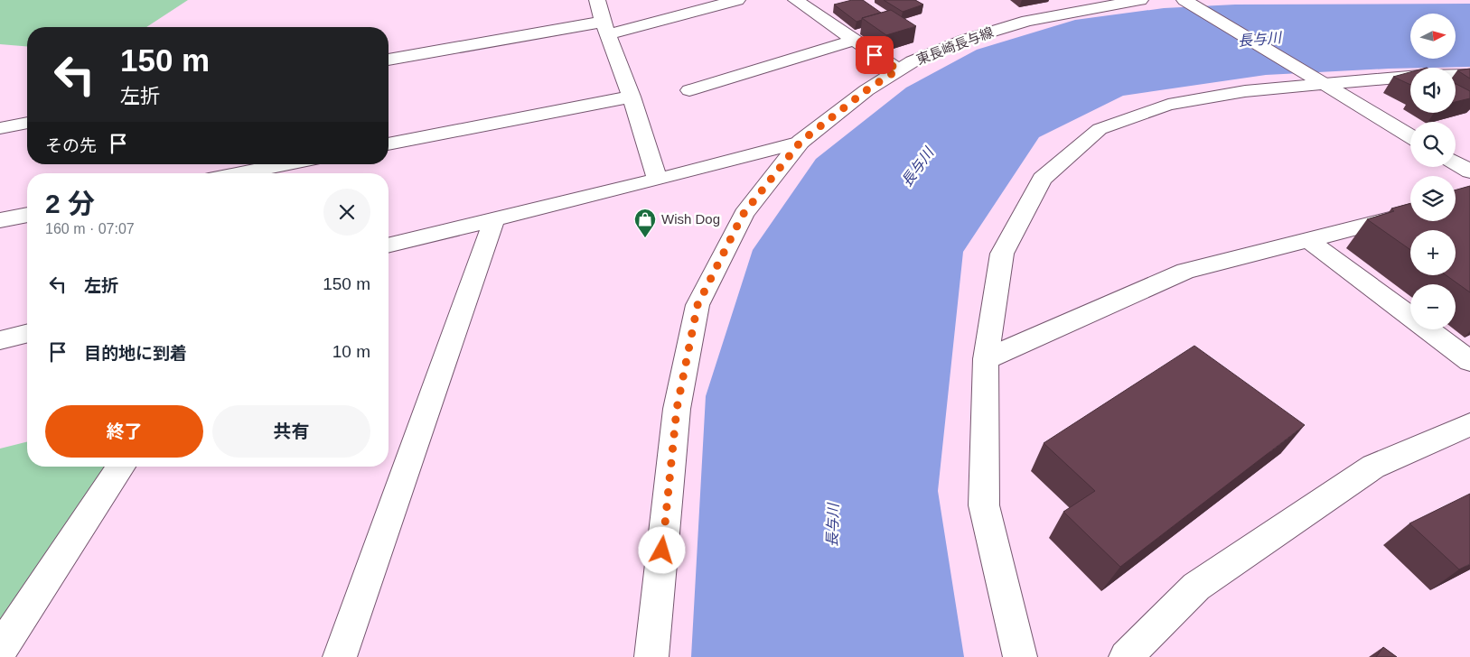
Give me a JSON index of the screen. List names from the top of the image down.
{
  "streets": {
    "street": ["東長崎長与線"]
  },
  "water": ["長与川"],
  "places": {
    "shop": ["Wish Dog"]
  },
  "north": "right",
  "page": {
    "map_buttons": ["+", "−"],
    "turn": ["150 m", "左折"],
    "then": "その先",
    "heading": ["2 分", "160 m · 07:07"],
    "list": [
      {
        "name": "左折",
        "value": "150 m"
      },
      {
        "name": "目的地に到着",
        "value": "10 m"
      }
    ],
    "buttons": ["終了", "共有"]
  }
}
